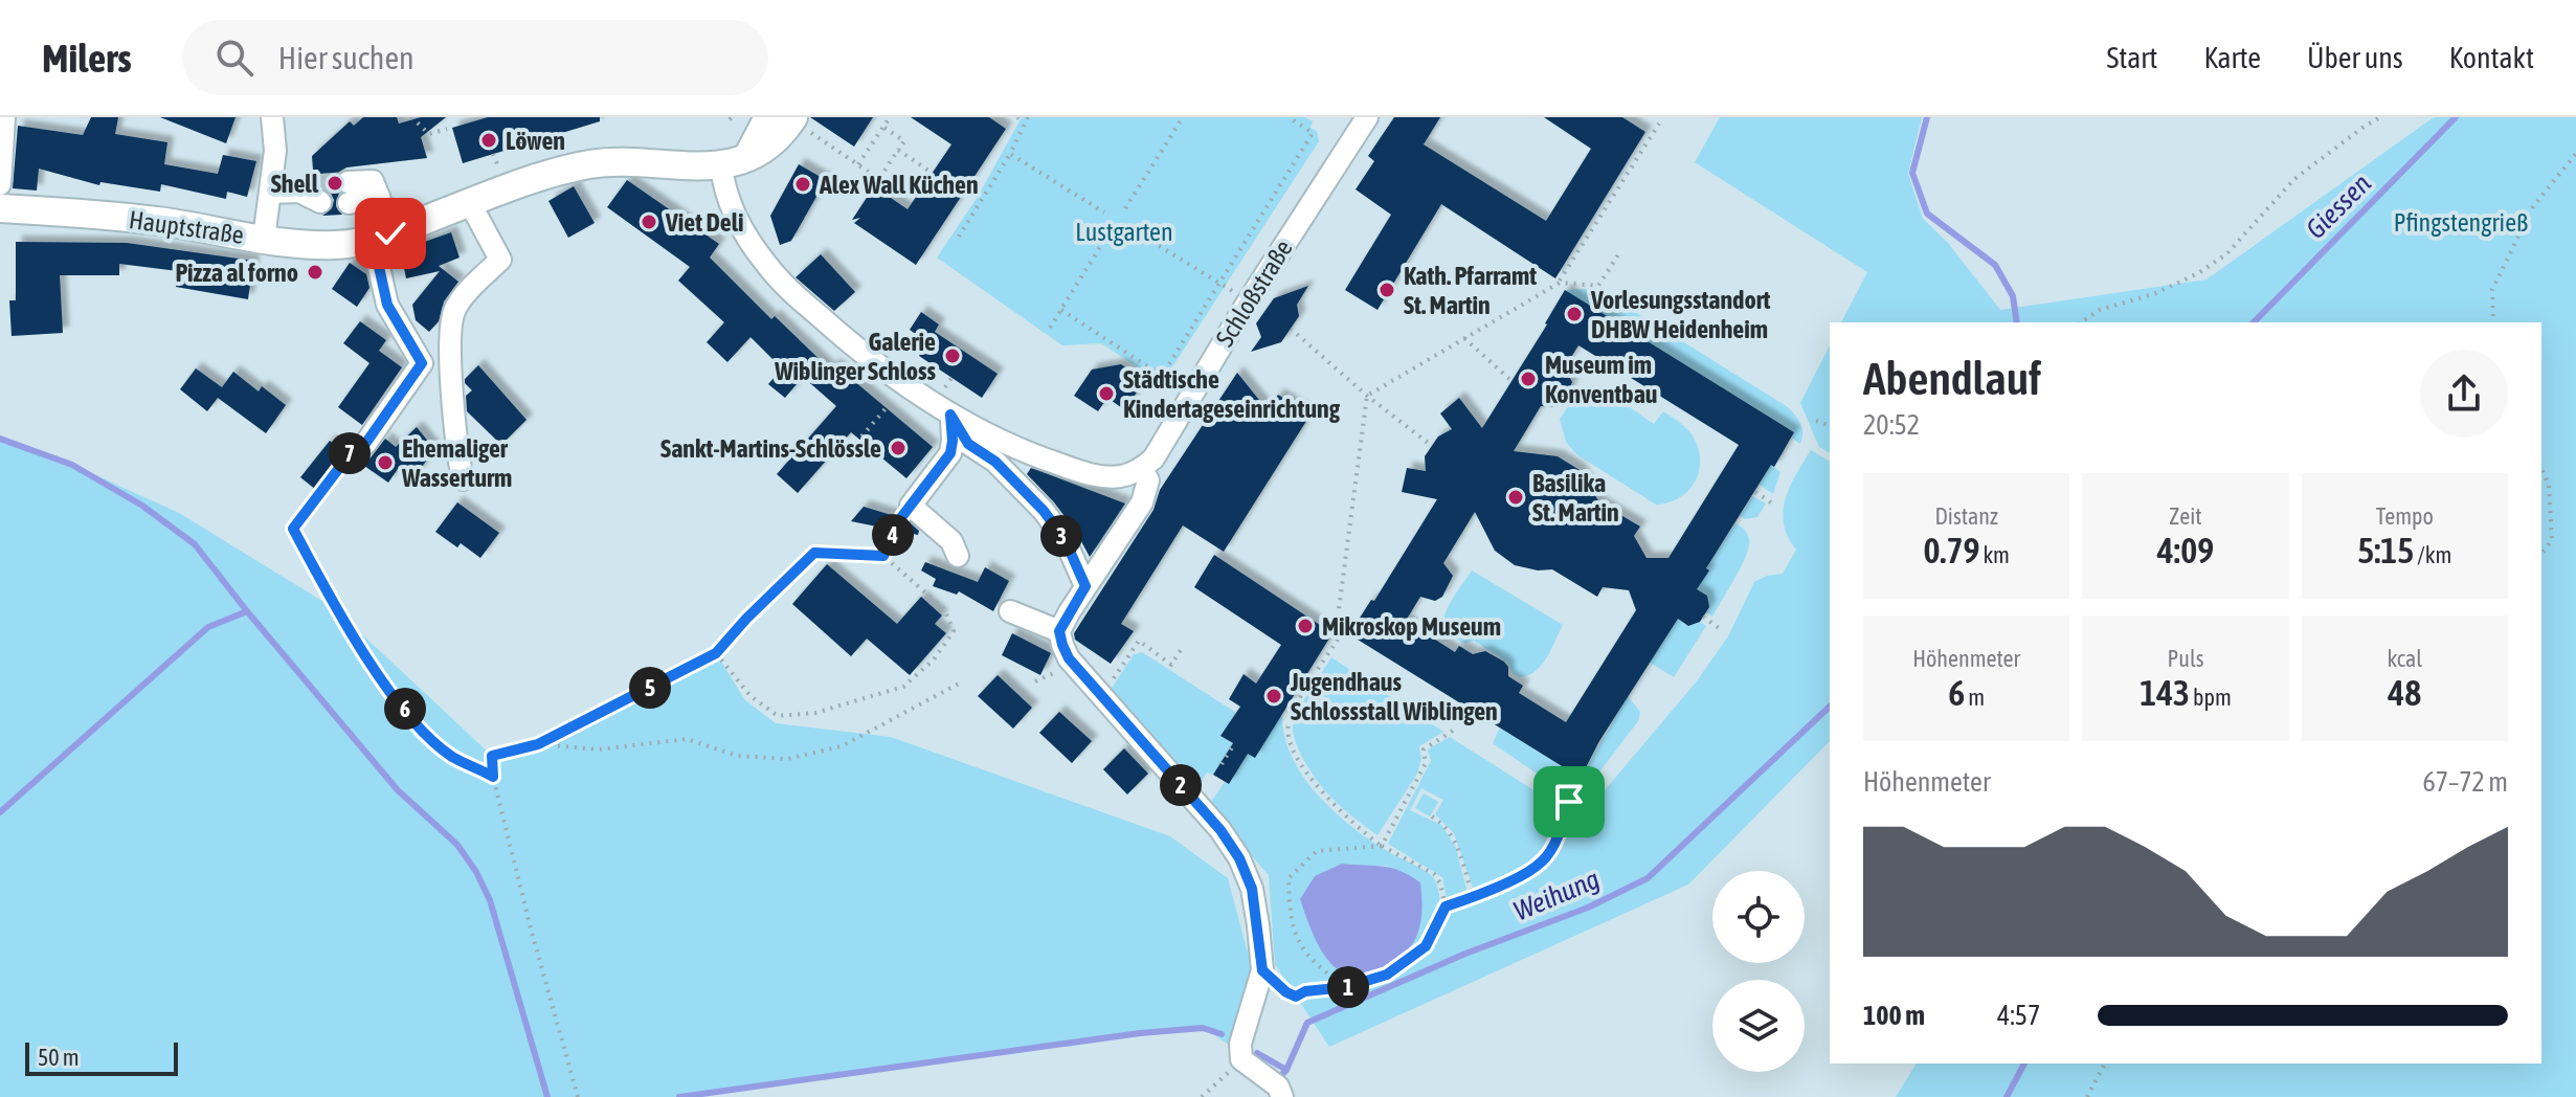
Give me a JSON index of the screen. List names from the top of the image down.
{
  "streets": {
    "main road": ["Hauptstraße"],
    "street": ["Schloßstraße"]
  },
  "water": ["Giessen", "Weihung"],
  "parks": ["Pfingstengrieß", "Lustgarten"],
  "places": [
    "Löwen",
    "Shell",
    "Alex Wall Küchen",
    "Viet Deli",
    "Pizza al forno",
    "Kath. Pfarramt St. Martin",
    "Vorlesungsstandort DHBW Heidenheim",
    "Galerie Wiblinger Schloss",
    "Museum im Konventbau",
    "Städtische Kindertageseinrichtung",
    "Sankt-Martins-Schlössle",
    "Ehemaliger Wasserturm",
    "Basilika St. Martin",
    "Mikroskop Museum",
    "Jugendhaus Schlossstall Wiblingen"
  ],
  "scale_bar": "50 m",
  "page": {
    "header": "Milers",
    "search": "Hier suchen",
    "nav": [
      "Start",
      "Karte",
      "Über uns",
      "Kontakt"
    ],
    "heading": ["Abendlauf", "20:52"],
    "pins": [
      "7",
      "4",
      "3",
      "5",
      "6",
      "2",
      "1"
    ],
    "stats": [
      ["Distanz", "0.79 km"],
      ["Zeit", "4:09"],
      ["Tempo", "5:15 /km"],
      ["Höhenmeter", "6 m"],
      ["Puls", "143 bpm"],
      ["kcal", "48"]
    ],
    "chart": ["Höhenmeter", "67–72 m"],
    "list": [
      {
        "name": "100 m",
        "note": "4:57"
      }
    ],
    "scale": "50 m"
  }
}
